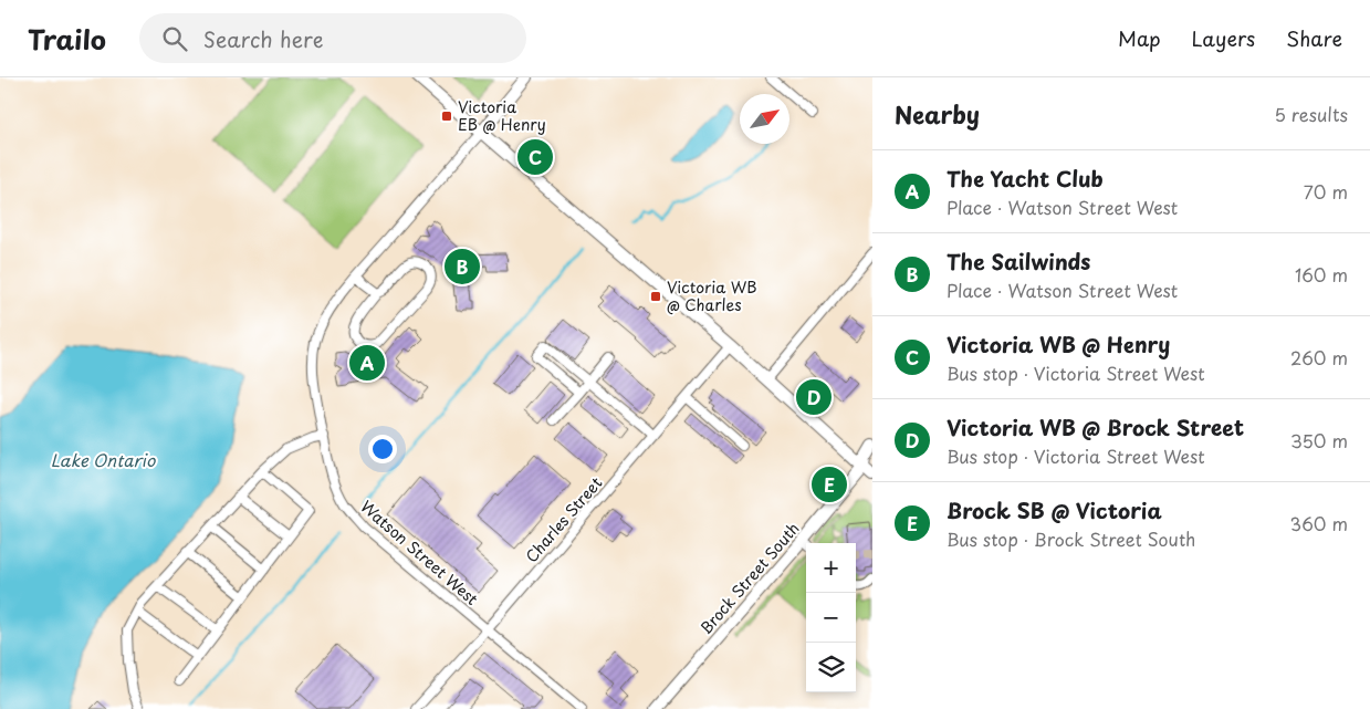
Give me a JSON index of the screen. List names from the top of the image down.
{
  "streets": {
    "main road": ["Brock Street South"],
    "street": ["Charles Street", "Watson Street West"]
  },
  "crossings": [
    ["Charles Street", "Watson Street West"]
  ],
  "water": ["Lake Ontario"],
  "places": {
    "transit": ["Victoria EB @ Henry", "Victoria WB @ Charles"]
  },
  "north": "top right",
  "page": {
    "header": "Trailo",
    "search": "Search here",
    "nav": ["Map", "Layers", "Share"],
    "heading": ["Nearby", "5 results"],
    "pins": [
      "C",
      "B",
      "A",
      "D",
      "E"
    ],
    "list": [
      {
        "mark": "A",
        "name": "The Yacht Club",
        "note": "Place · Watson Street West",
        "value": "70 m"
      },
      {
        "mark": "B",
        "name": "The Sailwinds",
        "note": "Place · Watson Street West",
        "value": "160 m"
      },
      {
        "mark": "C",
        "name": "Victoria WB @ Henry",
        "note": "Bus stop · Victoria Street West",
        "value": "260 m"
      },
      {
        "mark": "D",
        "name": "Victoria WB @ Brock Street",
        "note": "Bus stop · Victoria Street West",
        "value": "350 m"
      },
      {
        "mark": "E",
        "name": "Brock SB @ Victoria",
        "note": "Bus stop · Brock Street South",
        "value": "360 m"
      }
    ],
    "map_buttons": ["+", "−"]
  }
}
